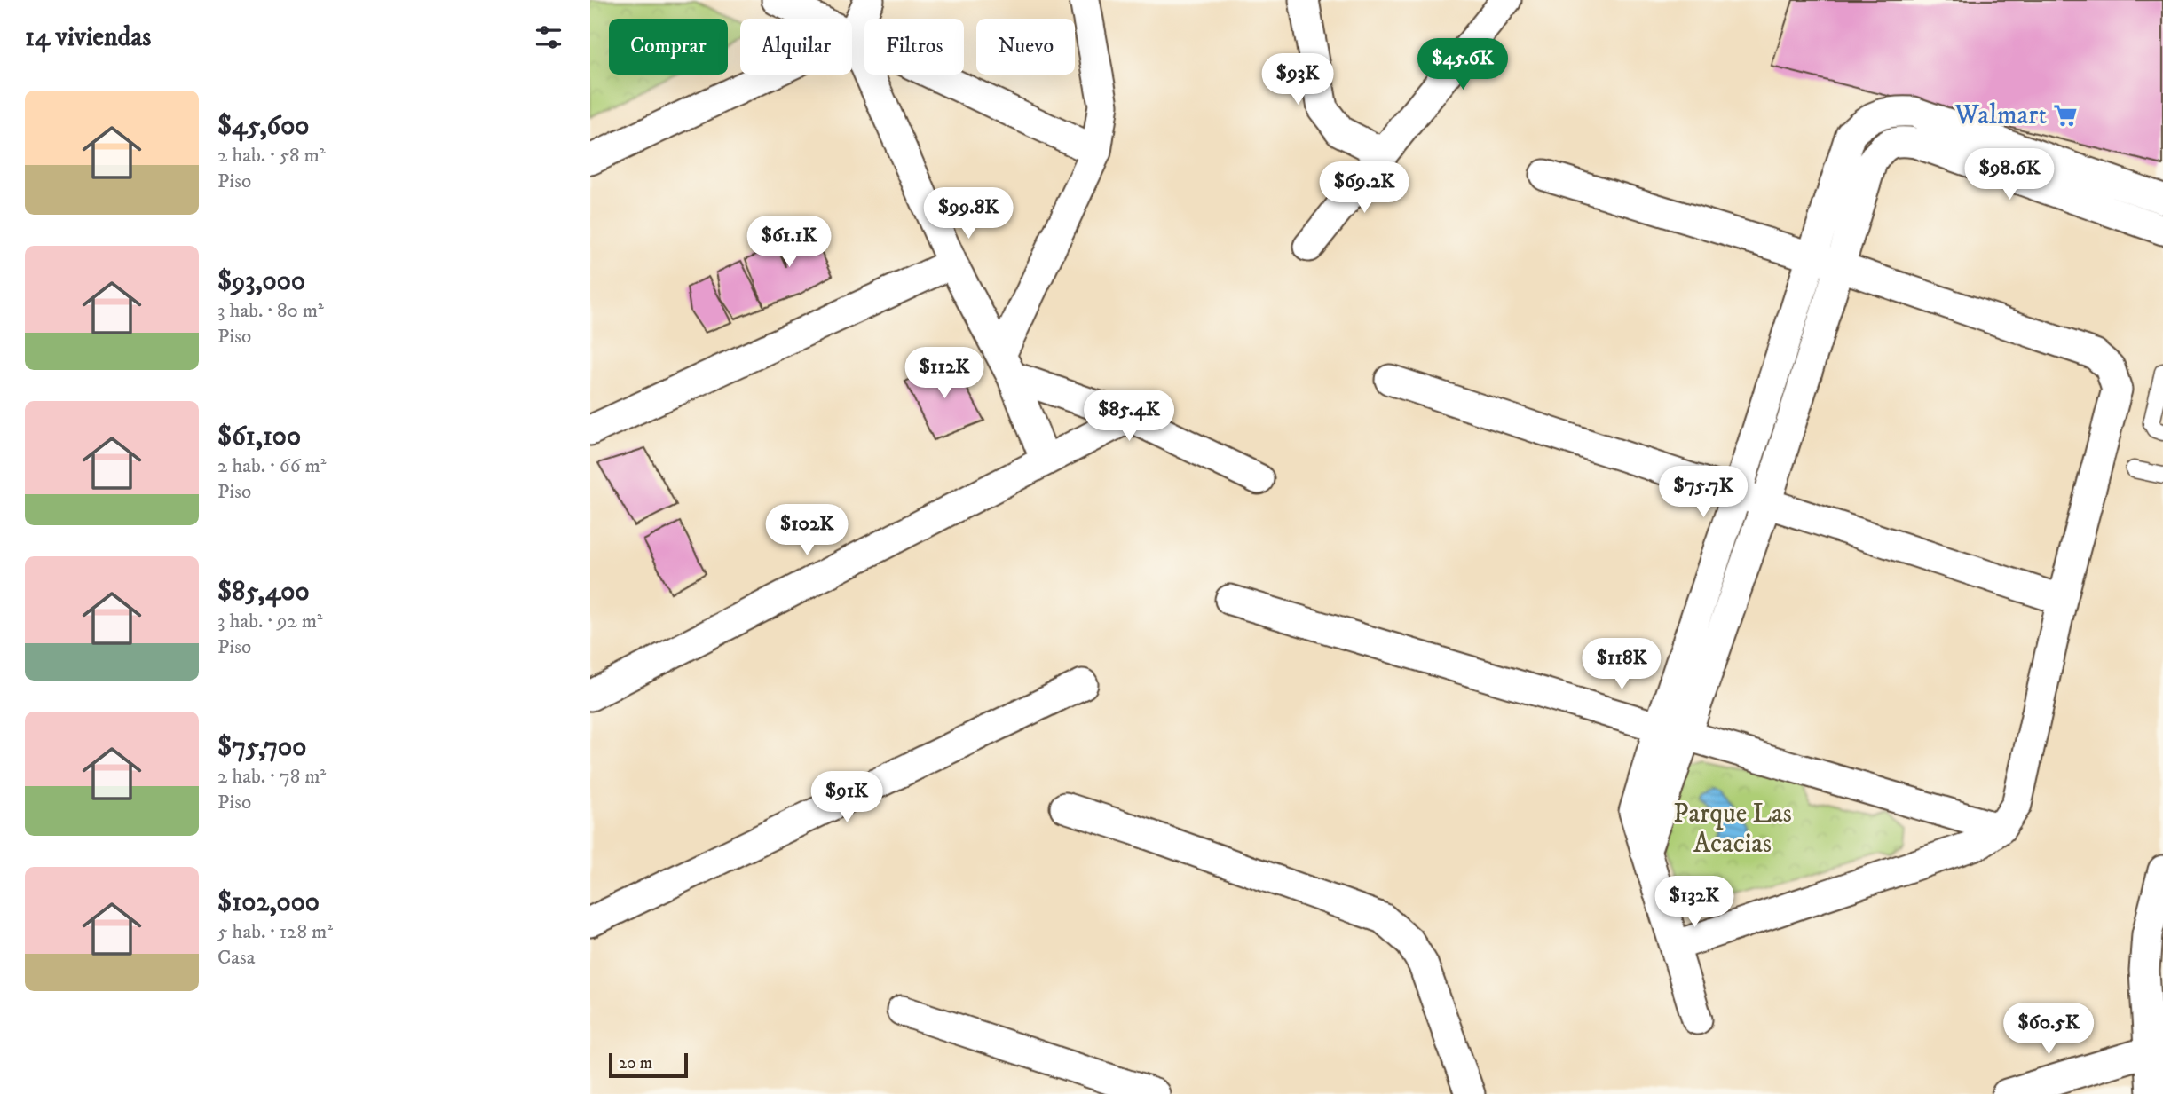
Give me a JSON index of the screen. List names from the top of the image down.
{
  "parks": ["Parque Las Acacias"],
  "places": {
    "supermarket": ["Walmart"]
  },
  "scale_bar": "20 m",
  "page": {
    "heading": "14 viviendas",
    "chip": [
      "Comprar",
      "Alquilar",
      "Filtros",
      "Nuevo"
    ],
    "price": [
      "$45.6K",
      "$93K",
      "$98.6K",
      "$69.2K",
      "$99.8K",
      "$61.1K",
      "$112K",
      "$85.4K",
      "$75.7K",
      "$102K",
      "$118K",
      "$91K",
      "$132K",
      "$60.5K"
    ],
    "list": [
      {
        "name": "$45,600",
        "note": "2 hab. · 58 m² · Piso"
      },
      {
        "name": "$93,000",
        "note": "3 hab. · 80 m² · Piso"
      },
      {
        "name": "$61,100",
        "note": "2 hab. · 66 m² · Piso"
      },
      {
        "name": "$85,400",
        "note": "3 hab. · 92 m² · Piso"
      },
      {
        "name": "$75,700",
        "note": "2 hab. · 78 m² · Piso"
      },
      {
        "name": "$102,000",
        "note": "5 hab. · 128 m² · Casa"
      }
    ],
    "scale": "20 m"
  }
}
